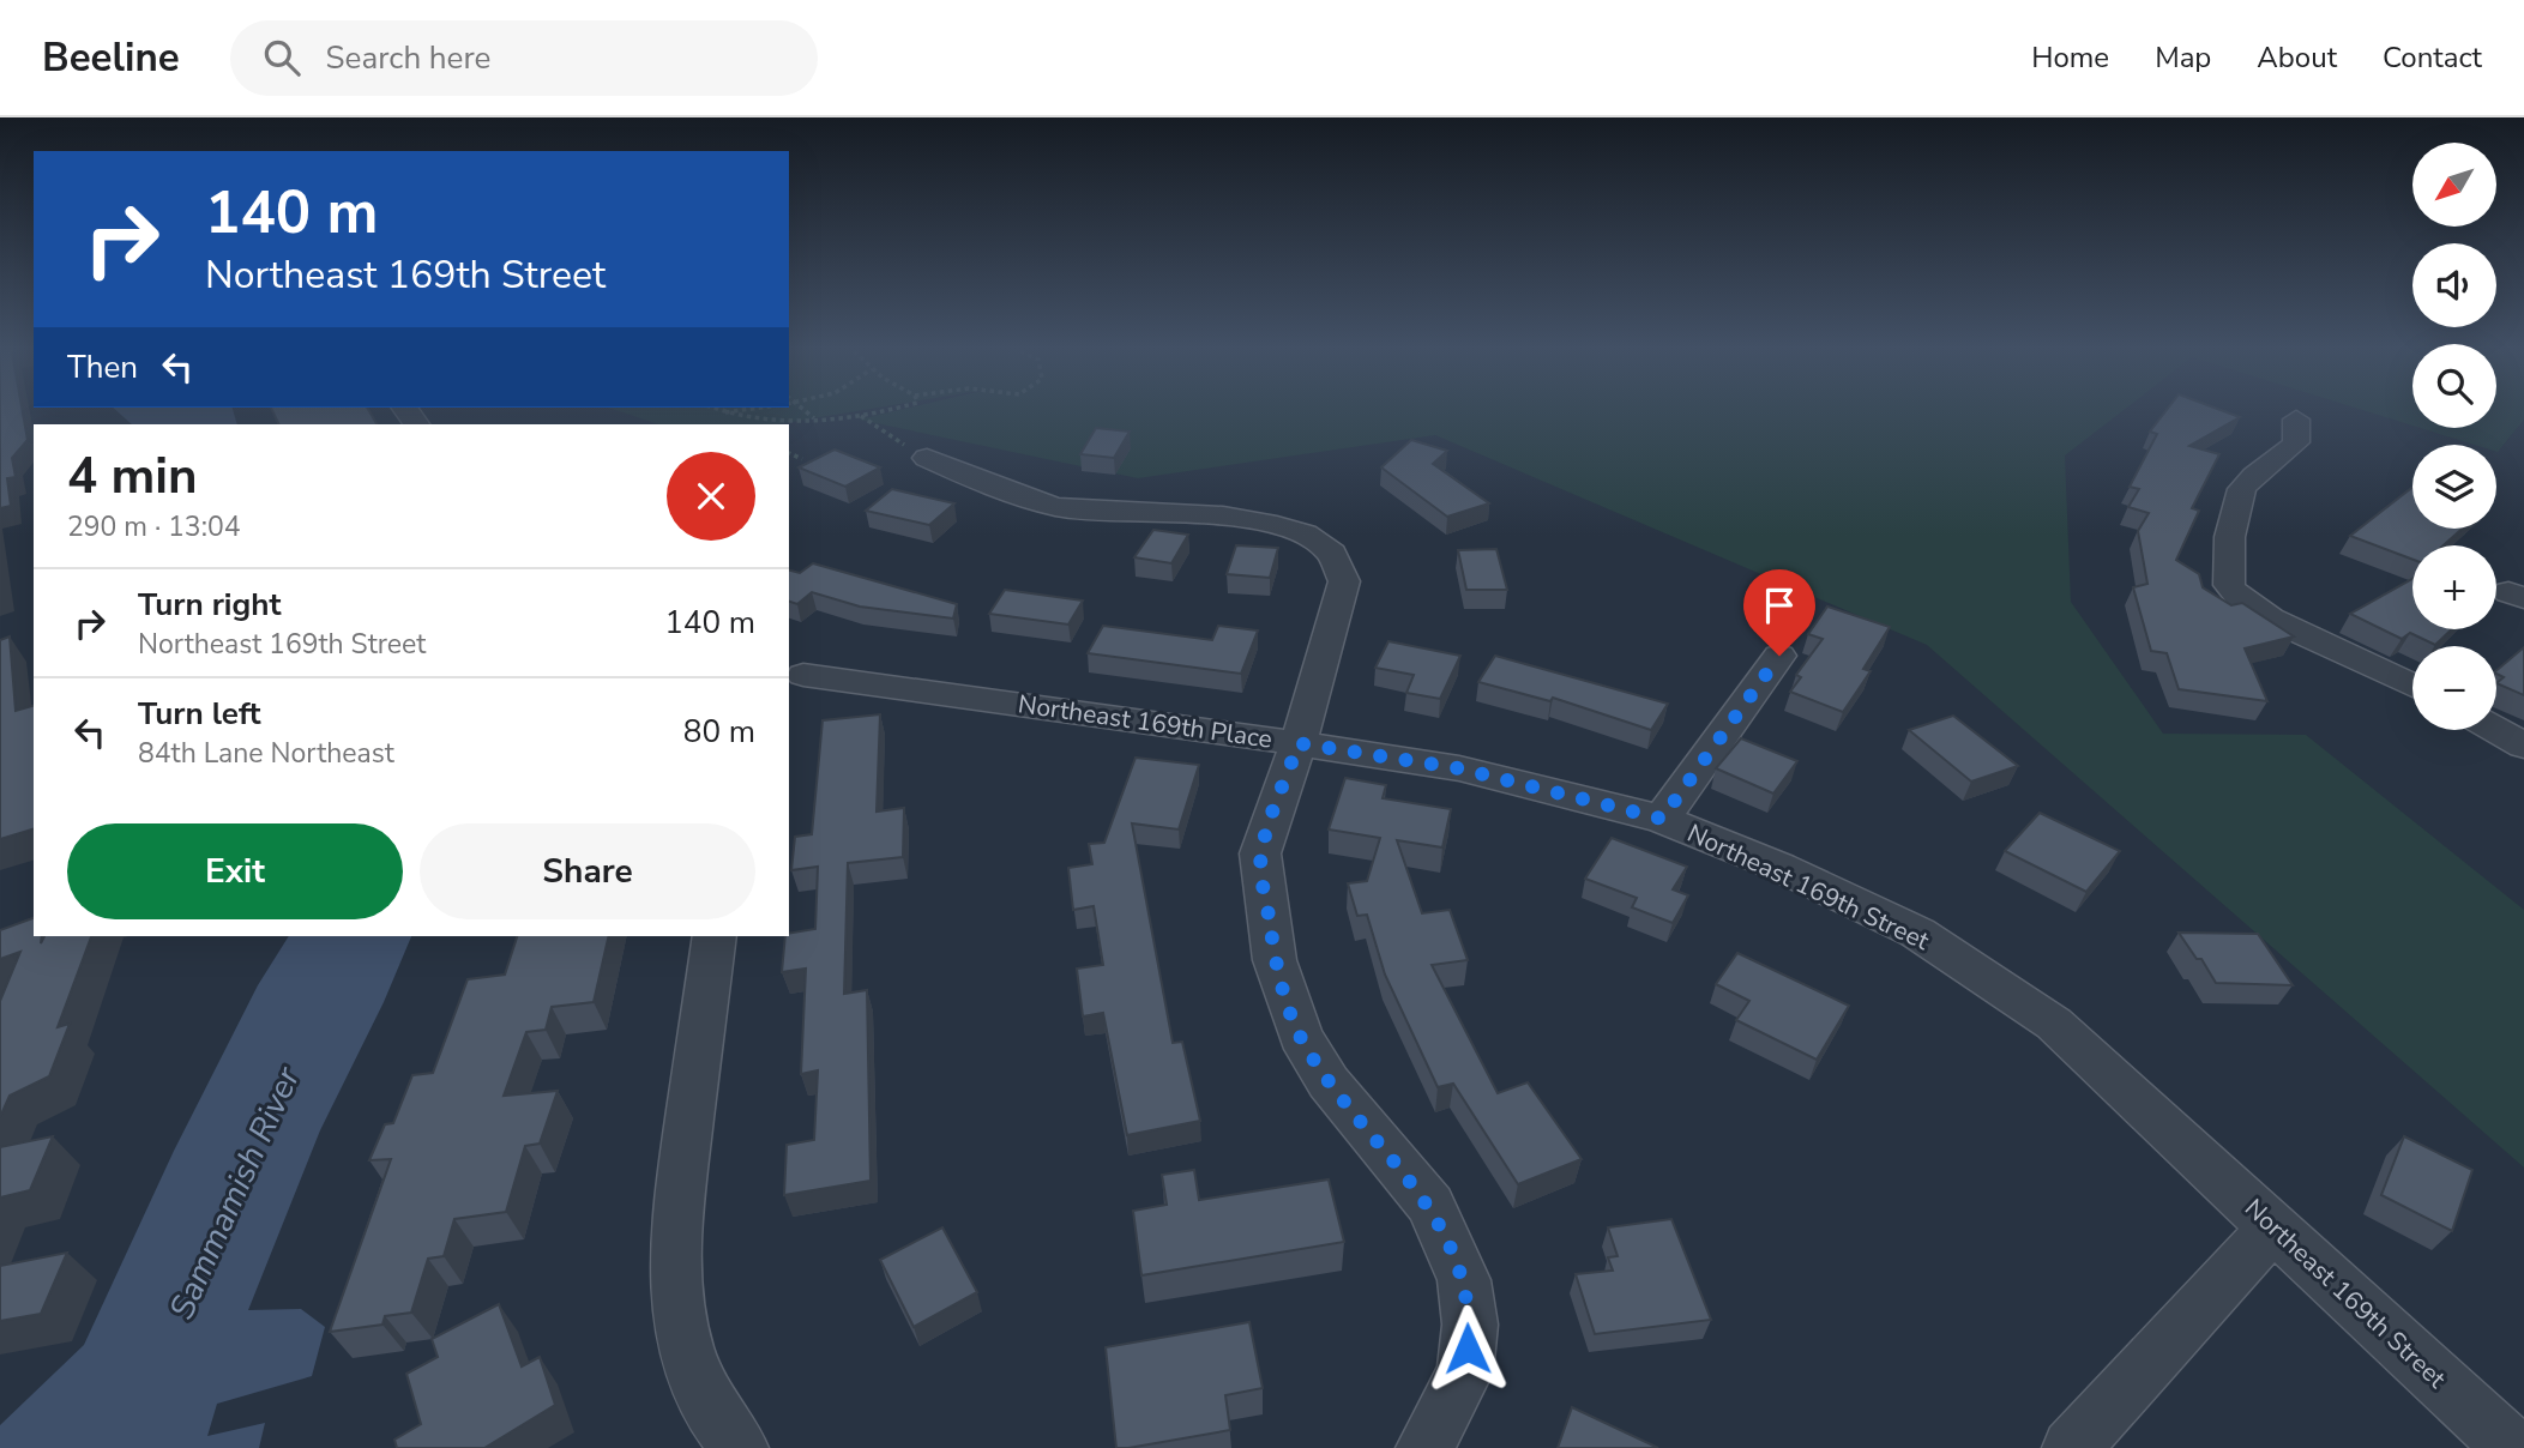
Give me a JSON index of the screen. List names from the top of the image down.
{
  "streets": {
    "street": ["Northeast 169th Place", "Northeast 169th Street"]
  },
  "crossings": [
    ["Northeast 169th Place", "Northeast 169th Street"]
  ],
  "water": ["Sammamish River"],
  "north": "bottom left",
  "page": {
    "header": "Beeline",
    "search": "Search here",
    "nav": [
      "Home",
      "Map",
      "About",
      "Contact"
    ],
    "map_buttons": ["+", "−"],
    "turn": ["140 m", "Northeast 169th Street"],
    "then": "Then",
    "heading": ["4 min", "290 m · 13:04"],
    "list": [
      {
        "name": "Turn right",
        "note": "Northeast 169th Street",
        "value": "140 m"
      },
      {
        "name": "Turn left",
        "note": "84th Lane Northeast",
        "value": "80 m"
      }
    ],
    "buttons": ["Exit", "Share"]
  }
}
